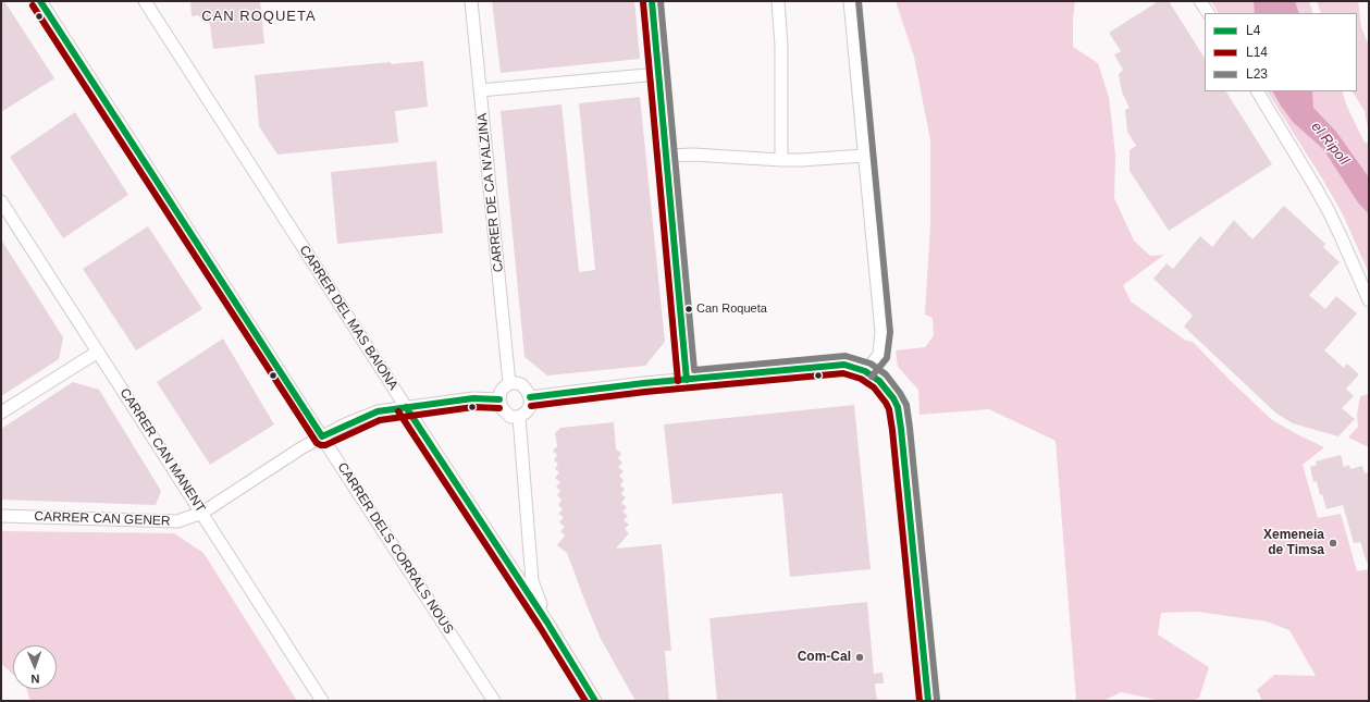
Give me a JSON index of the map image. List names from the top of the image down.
{
  "streets": {
    "street": [
      "CARRER DE CA N'ALZINA",
      "CARRER DEL MAS BAIONA",
      "CARRER CAN MANENT",
      "CARRER CAN GENER",
      "CARRER DELS CORRALS NOUS"
    ]
  },
  "crossings": [
    ["CARRER DE CA N'ALZINA", "CARRER CAN GENER"],
    ["CARRER DEL MAS BAIONA", "CARRER CAN GENER"],
    ["CARRER CAN MANENT", "CARRER CAN GENER"],
    ["CARRER CAN GENER", "CARRER DELS CORRALS NOUS"]
  ],
  "districts": ["CAN ROQUETA"],
  "water": ["el Ripoll"],
  "places": ["Can Roqueta", "Xemeneia de Timsa", "Com-Cal"],
  "lines": ["transit line L4", "transit line L23", "transit line L14"],
  "legend": ["L4", "L14", "L23"],
  "north": "bottom"
}
